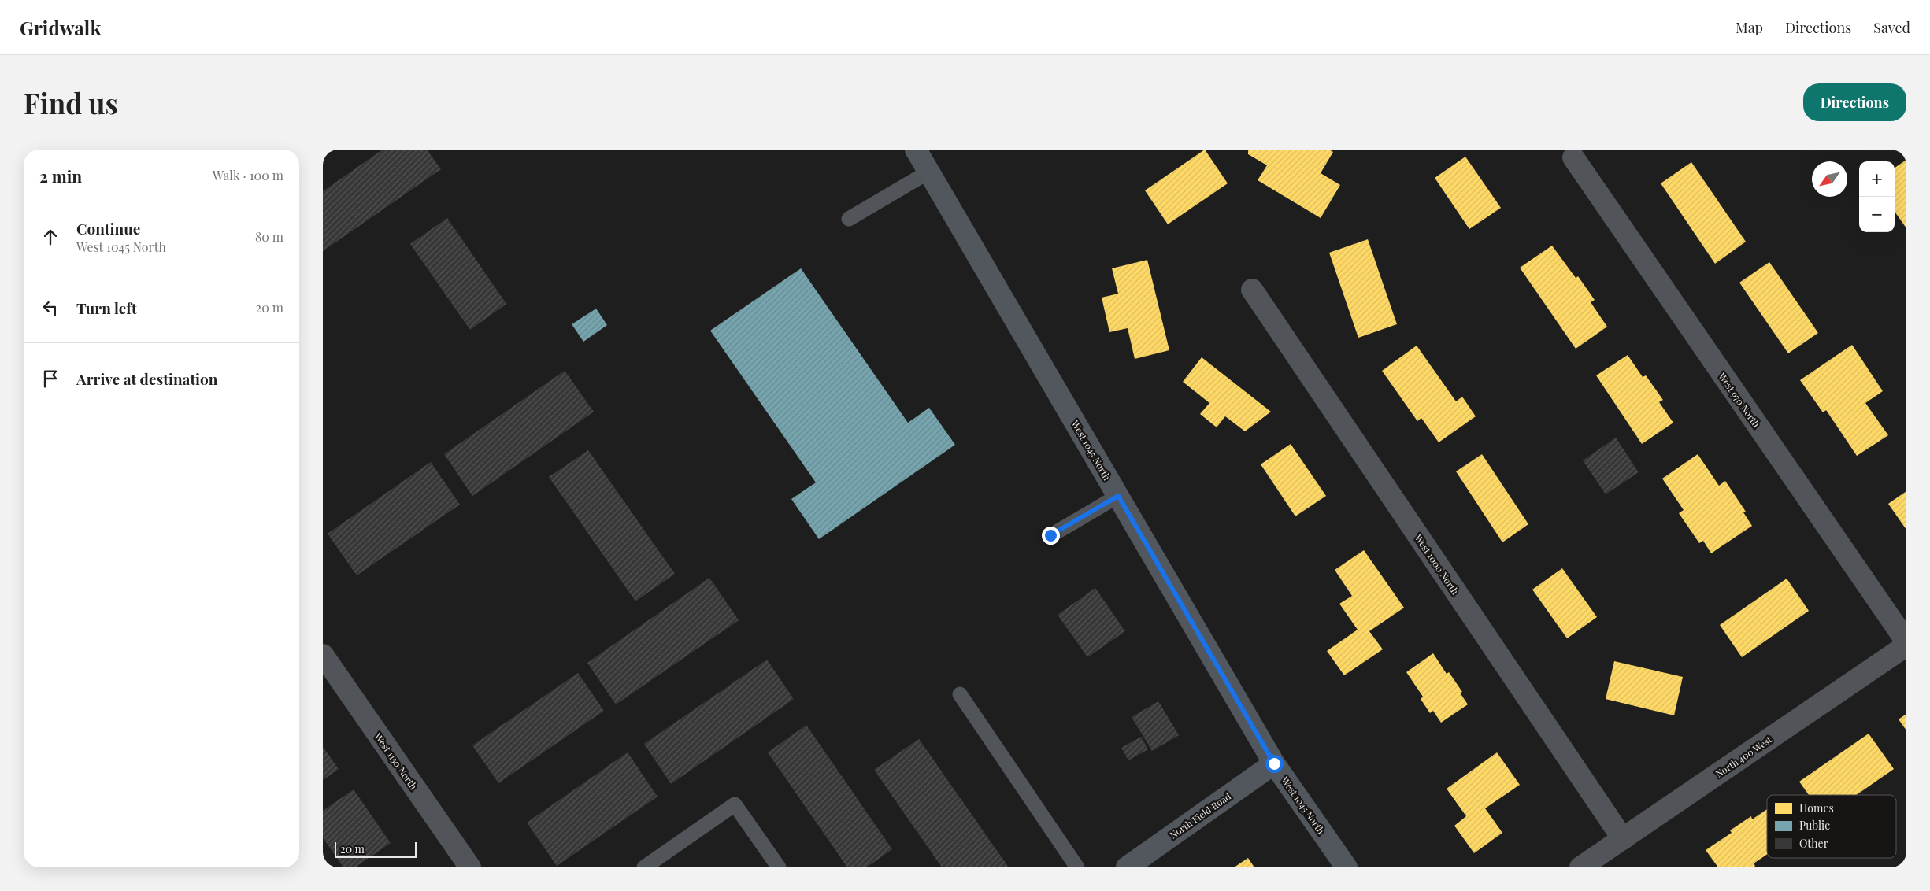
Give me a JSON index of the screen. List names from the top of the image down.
{
  "streets": {
    "main road": ["West 1045 North", "North Field Road"],
    "street": [
      "West 970 North",
      "West 1000 North",
      "North 400 West",
      "West 1150 North"
    ]
  },
  "crossings": [
    ["West 1045 North", "North Field Road"],
    ["West 1000 North", "North 400 West"]
  ],
  "legend": ["Homes", "Public", "Other"],
  "scale_bar": "20 m",
  "north": "bottom left",
  "page": {
    "header": "Gridwalk",
    "nav": ["Map", "Directions", "Saved"],
    "buttons": "Directions",
    "title": "Find us",
    "heading": ["2 min", "Walk · 100 m"],
    "map_buttons": ["+", "−"],
    "list": [
      ["Continue", "West 1045 North", "80 m"],
      ["Turn left", "20 m"],
      "Arrive at destination"
    ],
    "scale": "20 m"
  }
}
